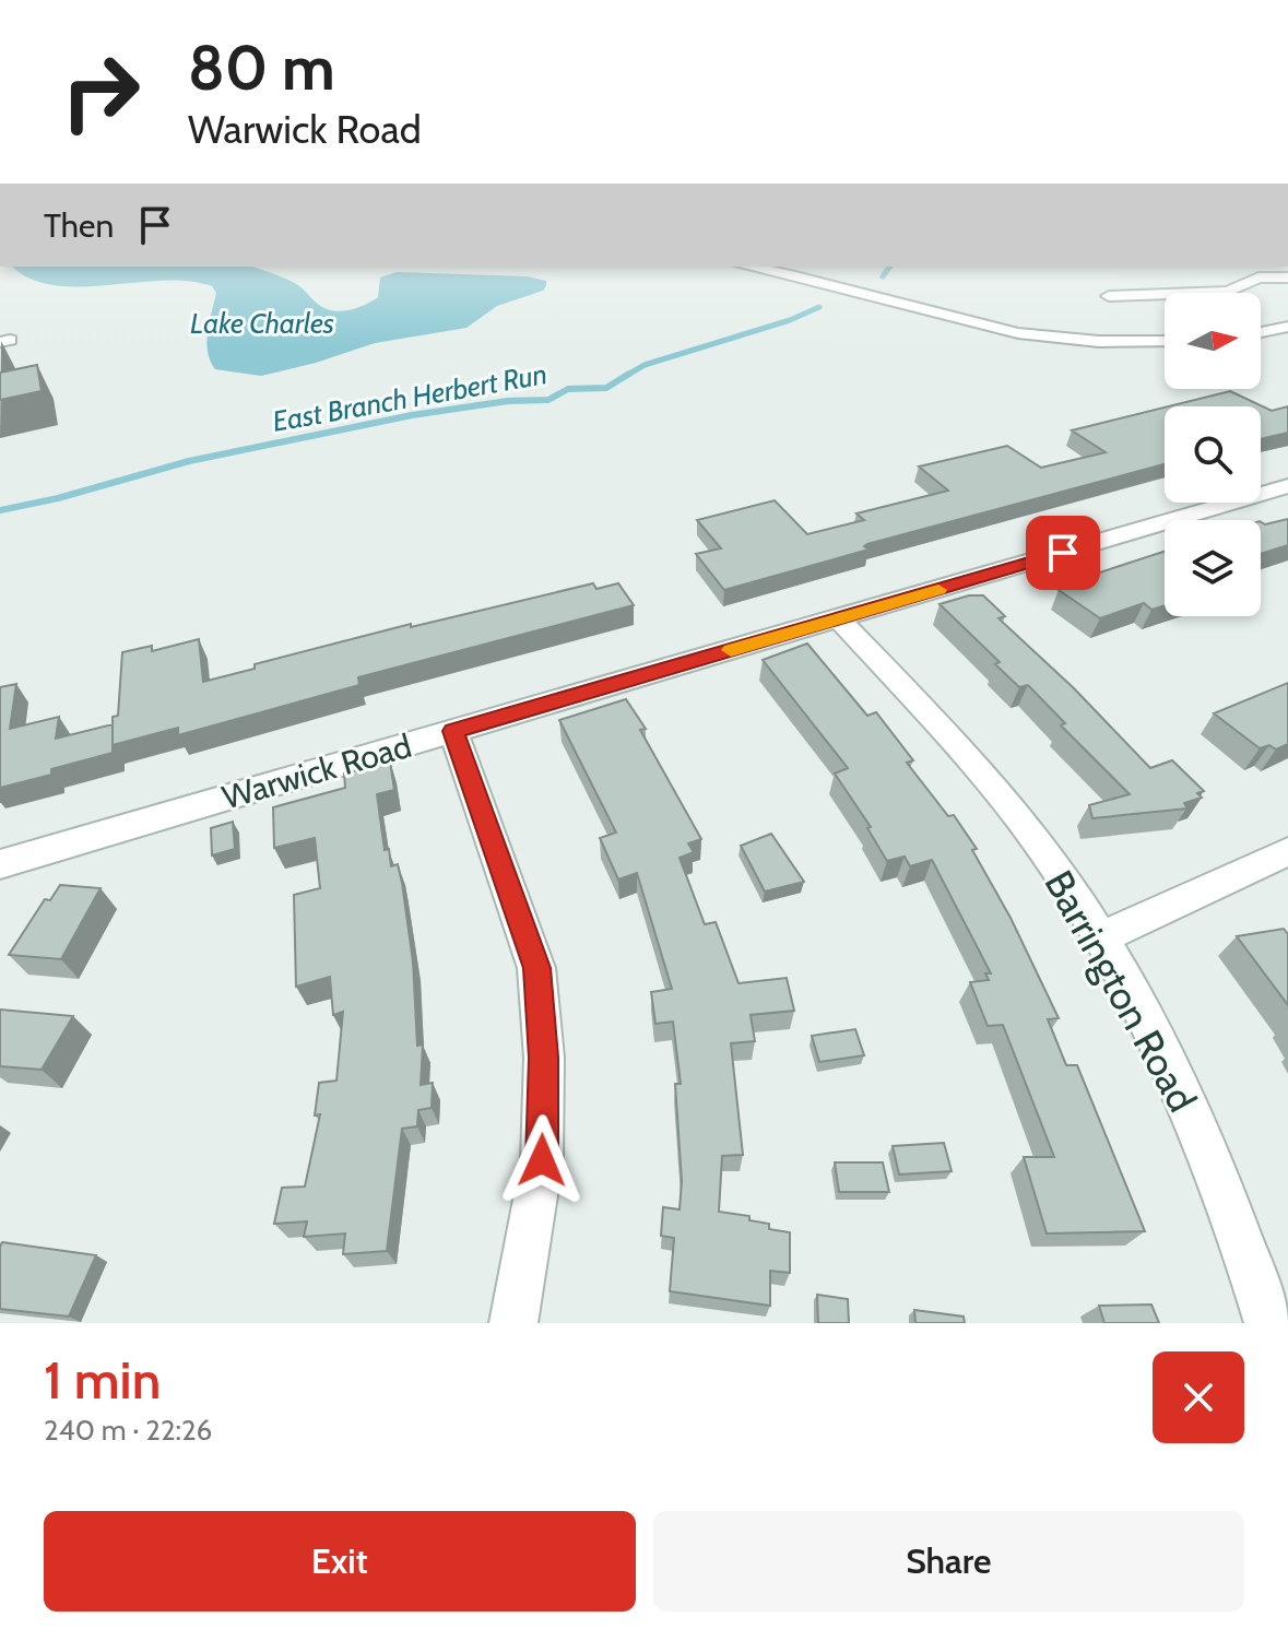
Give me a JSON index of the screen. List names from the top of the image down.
{
  "streets": {
    "street": ["Warwick Road", "Barrington Road"]
  },
  "crossings": [
    ["Warwick Road", "Barrington Road"]
  ],
  "water": ["Lake Charles", "East Branch Herbert Run"],
  "north": "right",
  "page": {
    "turn": ["80 m", "Warwick Road"],
    "then": "Then",
    "heading": ["1 min", "240 m · 22:26"],
    "buttons": ["Exit", "Share"]
  }
}
